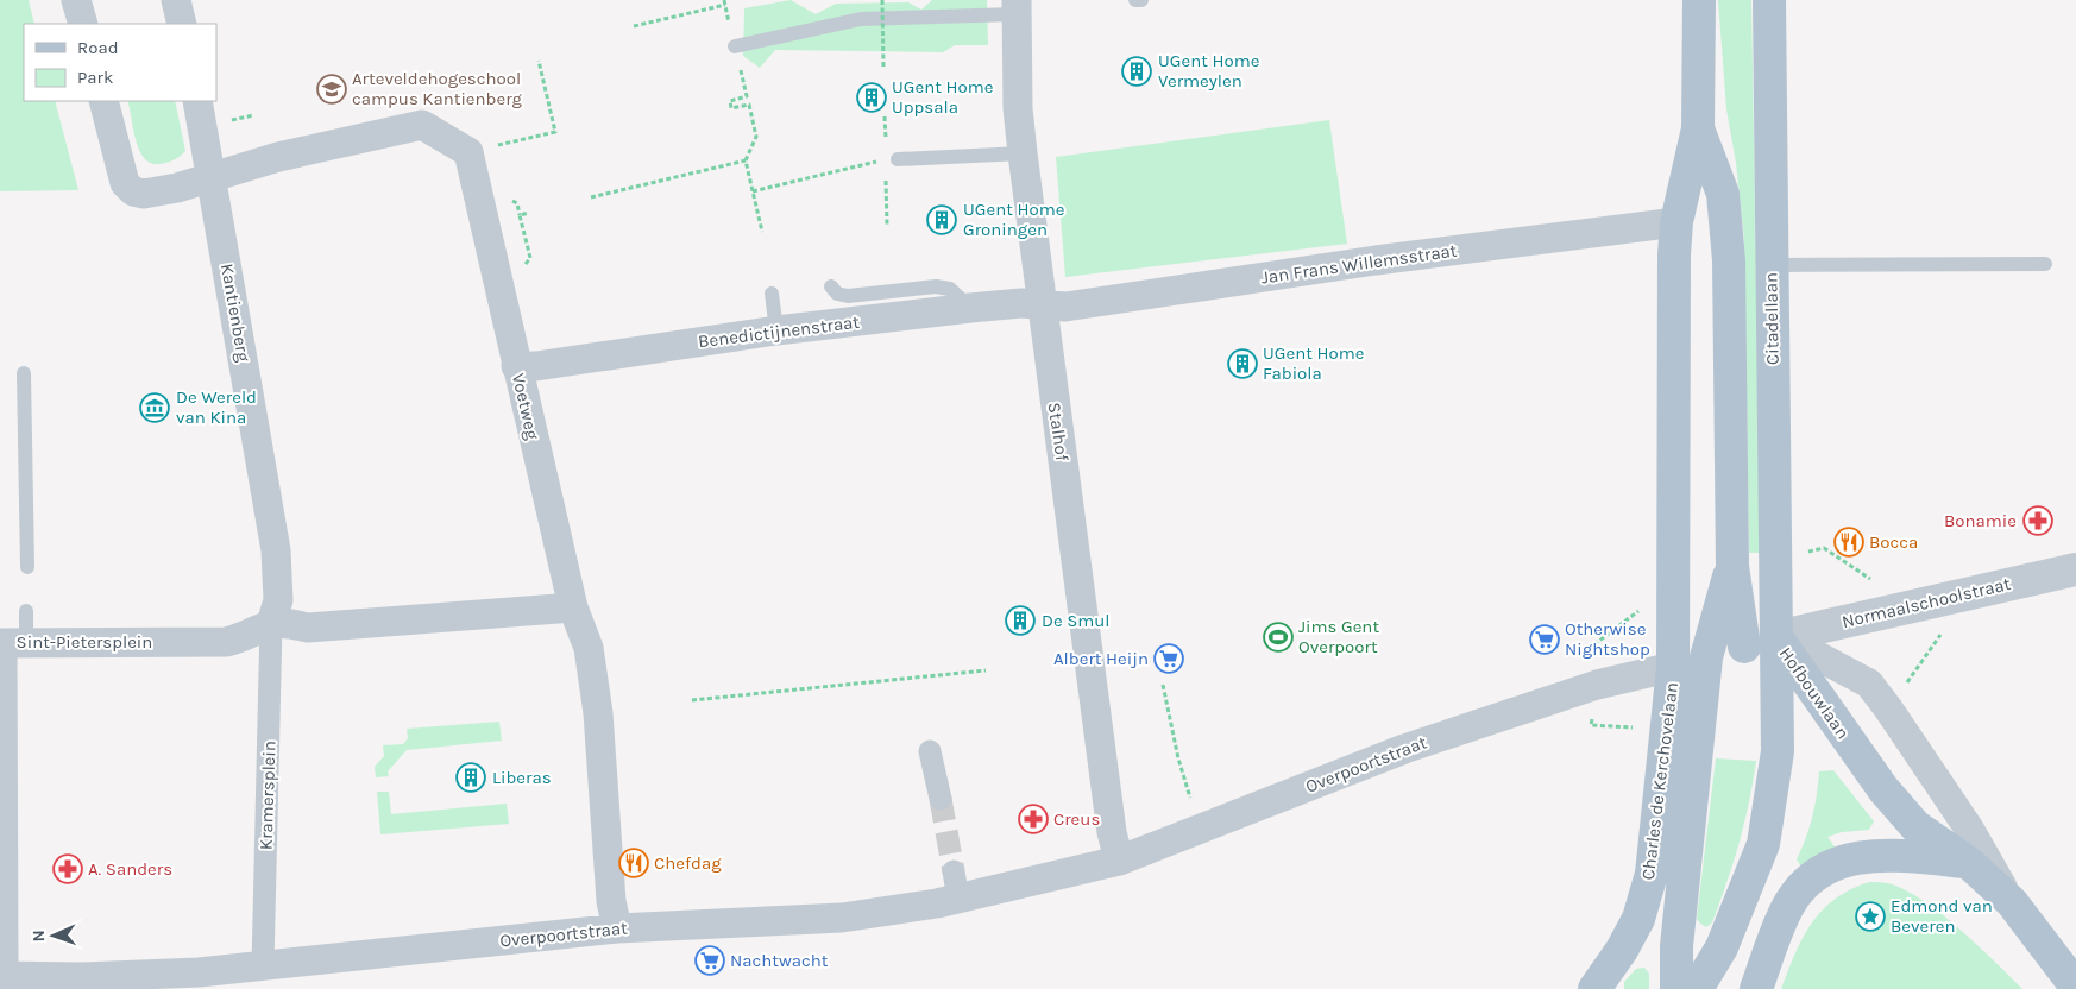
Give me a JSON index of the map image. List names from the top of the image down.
{
  "streets": {
    "main road": [
      "Citadellaan",
      "Hofbouwlaan",
      "Overpoortstraat",
      "Charles de Kerchovelaan"
    ],
    "street": [
      "Jan Frans Willemsstraat",
      "Kantienberg",
      "Benedictijnenstraat",
      "Voetweg",
      "Stalhof",
      "Normaalschoolstraat",
      "Sint-Pietersplein",
      "Kramersplein"
    ]
  },
  "crossings": [
    ["Jan Frans Willemsstraat", "Benedictijnenstraat"],
    ["Jan Frans Willemsstraat", "Stalhof"],
    ["Kantienberg", "Sint-Pietersplein"],
    ["Kantienberg", "Kramersplein"],
    ["Citadellaan", "Normaalschoolstraat"],
    ["Citadellaan", "Hofbouwlaan"],
    ["Citadellaan", "Overpoortstraat"],
    ["Benedictijnenstraat", "Voetweg"],
    ["Benedictijnenstraat", "Stalhof"],
    ["Voetweg", "Overpoortstraat"],
    ["Stalhof", "Overpoortstraat"],
    ["Normaalschoolstraat", "Hofbouwlaan"],
    ["Normaalschoolstraat", "Overpoortstraat"],
    ["Sint-Pietersplein", "Overpoortstraat"],
    ["Sint-Pietersplein", "Kramersplein"],
    ["Hofbouwlaan", "Overpoortstraat"],
    ["Overpoortstraat", "Charles de Kerchovelaan"],
    ["Overpoortstraat", "Kramersplein"]
  ],
  "places": {
    "building": [
      "UGent Home Vermeylen",
      "UGent Home Uppsala",
      "UGent Home Groningen",
      "UGent Home Fabiola",
      "De Smul",
      "Liberas"
    ],
    "school or university": ["Arteveldehogeschool campus Kantienberg"],
    "museum": ["De Wereld van Kina"],
    "pharmacy": ["Bonamie", "Creus", "A. Sanders"],
    "restaurant": ["Bocca", "Chefdag"],
    "sports": ["Jims Gent Overpoort"],
    "supermarket": ["Otherwise Nightshop", "Albert Heijn", "Nachtwacht"],
    "place": ["Edmond van Beveren"]
  },
  "legend": ["Road", "Park"],
  "north": "left"
}
